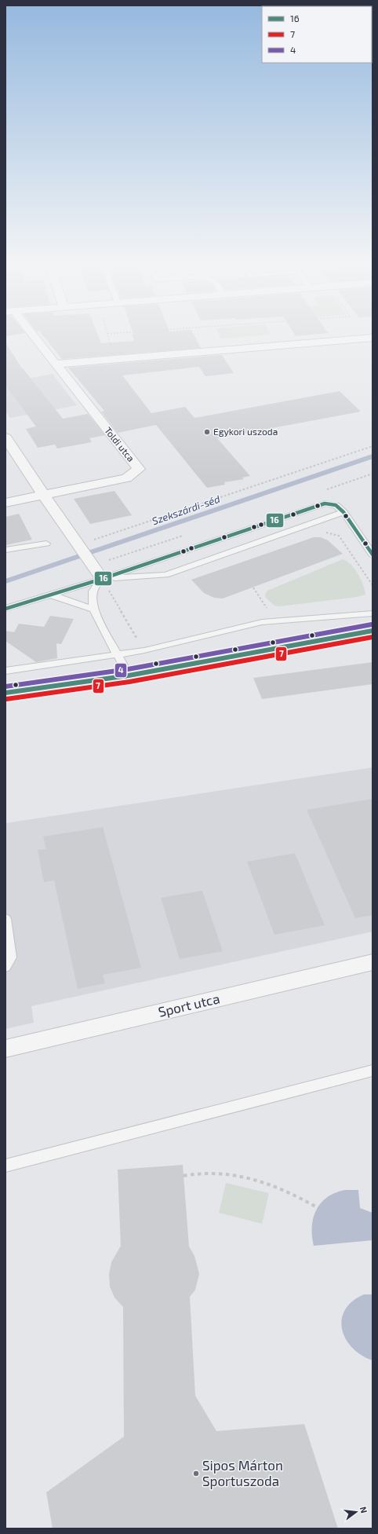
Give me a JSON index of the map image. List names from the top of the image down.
{
  "streets": {
    "street": ["Toldi utca", "Sport utca"]
  },
  "water": ["Szekszárdi-séd"],
  "places": ["Egykori uszoda", "Sipos Márton Sportuszoda"],
  "lines": ["transit line 16", "transit line 4", "transit line 7"],
  "legend": ["16", "7", "4"],
  "north": "right"
}
